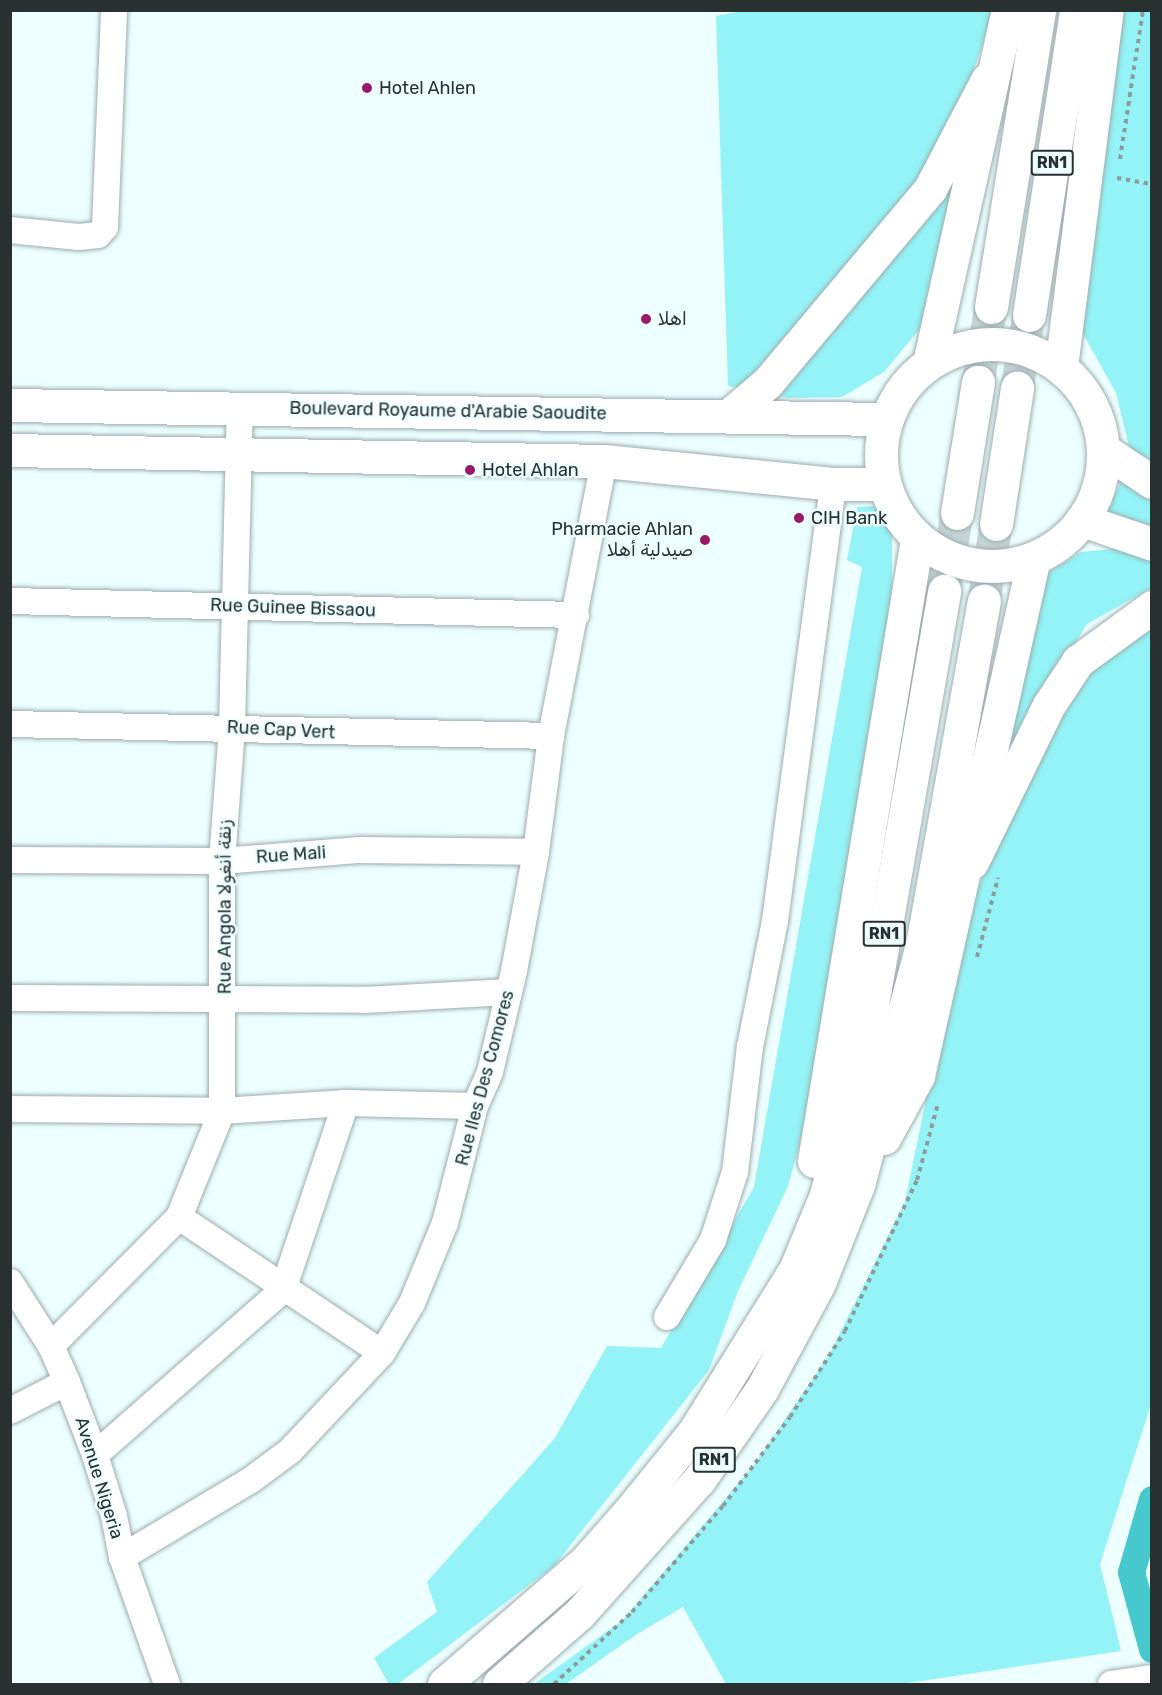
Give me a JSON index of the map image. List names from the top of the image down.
{
  "streets": {
    "main road": ["RN1", "Boulevard Royaume d'Arabie Saoudite"],
    "street": [
      "Rue Guinee Bissaou",
      "Rue Cap Vert",
      "Rue Mali",
      "Rue Angola زنقة أنغولا",
      "Rue Iles Des Comores",
      "Avenue Nigeria"
    ]
  },
  "crossings": [
    ["Boulevard Royaume d'Arabie Saoudite", "Rue Angola زنقة أنغولا"],
    ["Rue Guinee Bissaou", "Rue Angola زنقة أنغولا"],
    ["Rue Guinee Bissaou", "Rue Iles Des Comores"],
    ["Rue Cap Vert", "Rue Angola زنقة أنغولا"],
    ["Rue Cap Vert", "Rue Iles Des Comores"],
    ["Rue Mali", "Rue Angola زنقة أنغولا"],
    ["Rue Mali", "Rue Iles Des Comores"],
    ["Rue Angola زنقة أنغولا", "Avenue Nigeria"],
    ["Rue Iles Des Comores", "Avenue Nigeria"]
  ],
  "places": [
    "Hotel Ahlen",
    "اهلا",
    "Hotel Ahlan",
    "CIH Bank",
    "Pharmacie Ahlan صيدلية أهلا"
  ]
}
